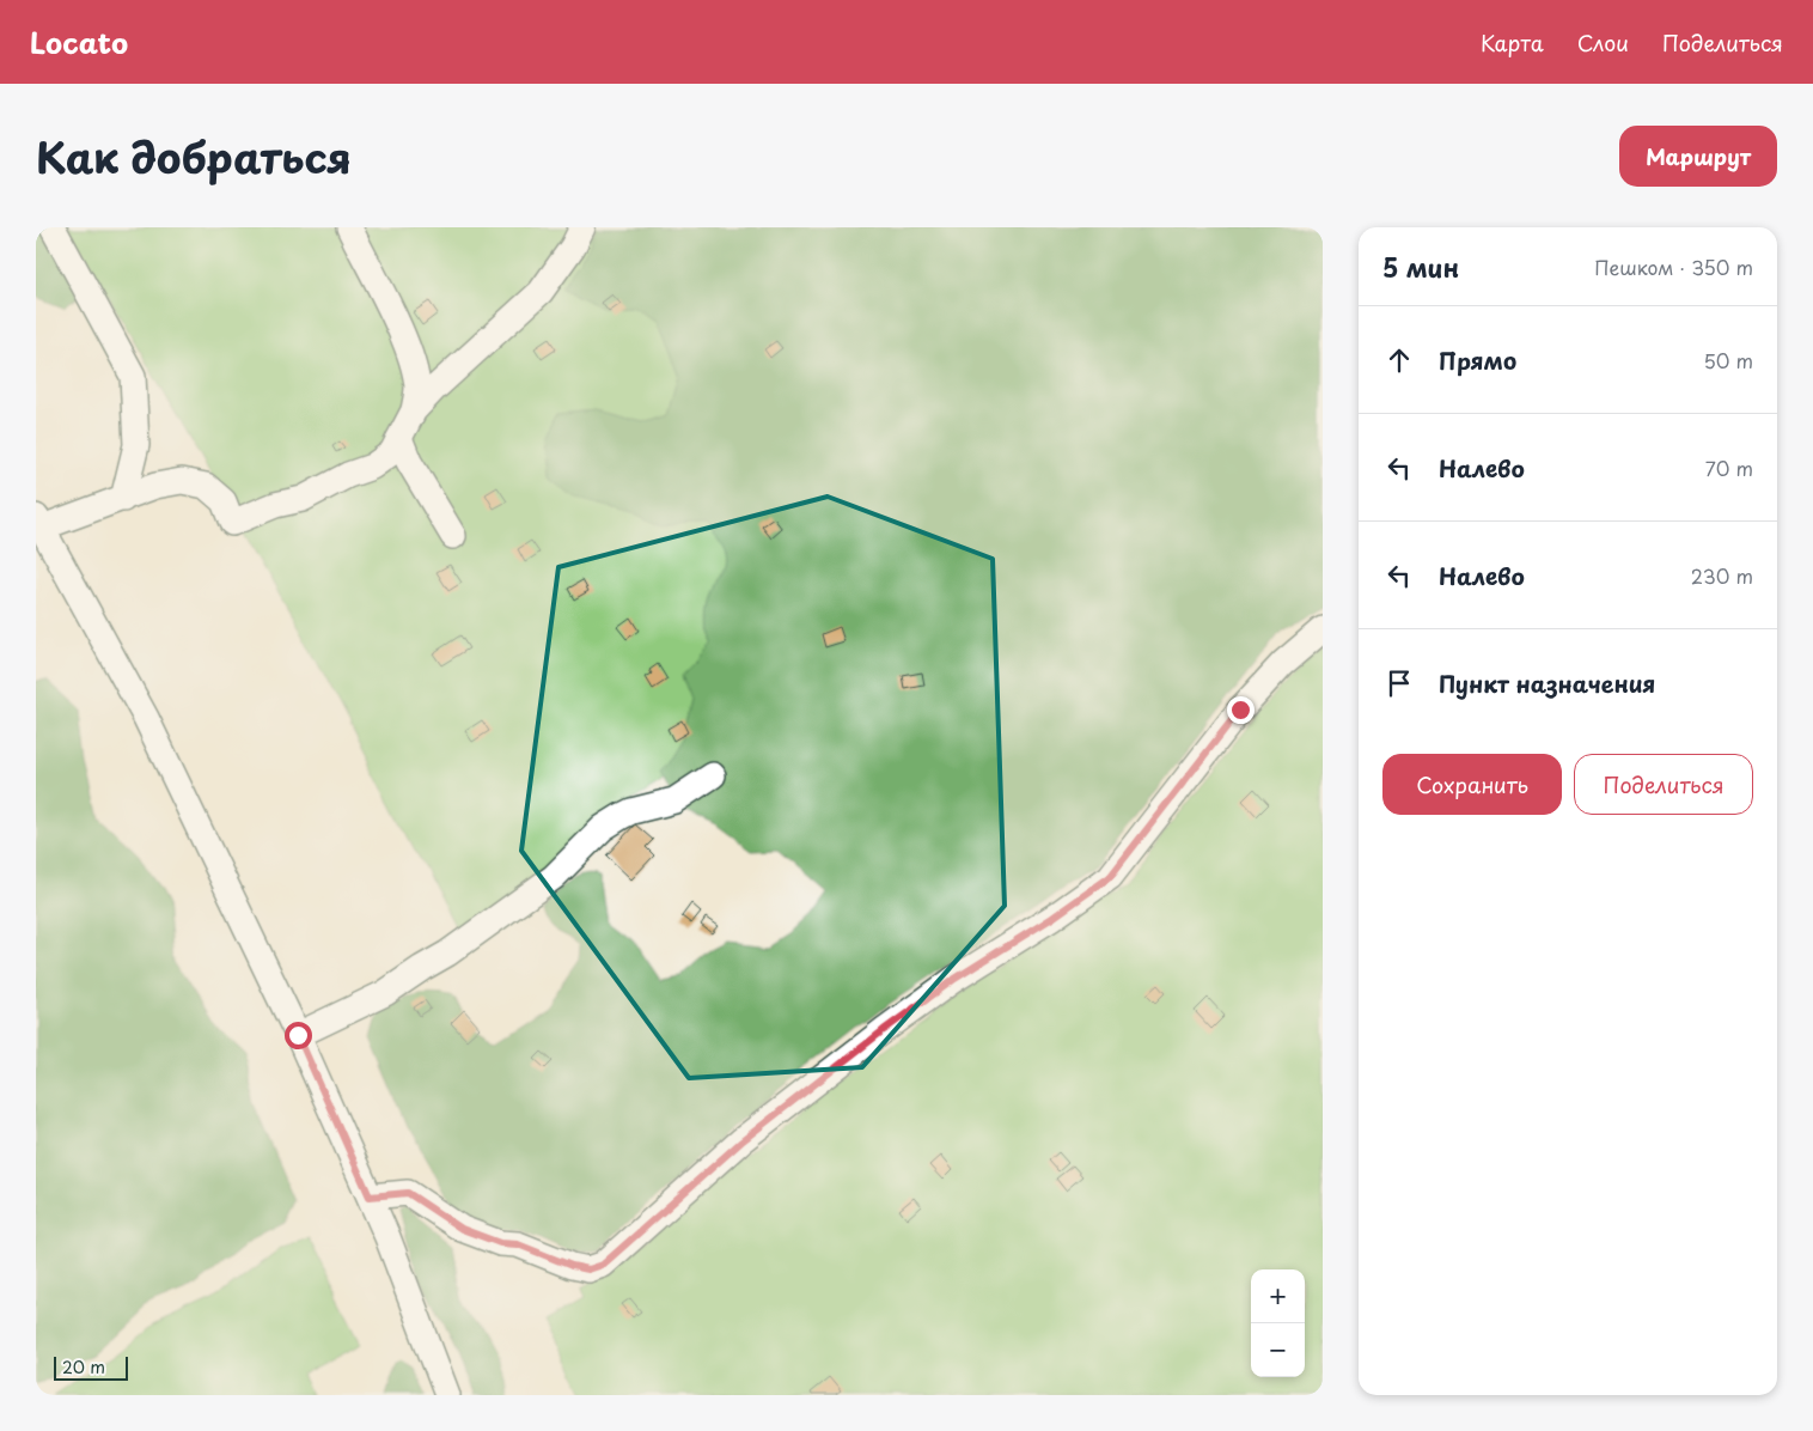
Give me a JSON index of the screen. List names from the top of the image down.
{
  "scale_bar": "20 m",
  "page": {
    "header": "Locato",
    "nav": ["Карта", "Слои", "Поделиться"],
    "title": "Как добраться",
    "buttons": [
      "Маршрут",
      ["Сохранить", "Поделиться"]
    ],
    "heading": ["5 мин", "Пешком · 350 m"],
    "list": [
      ["Прямо", "50 m"],
      ["Налево", "70 m"],
      ["Налево", "230 m"],
      "Пункт назначения"
    ],
    "map_buttons": ["+", "−"],
    "scale": "20 m"
  }
}
